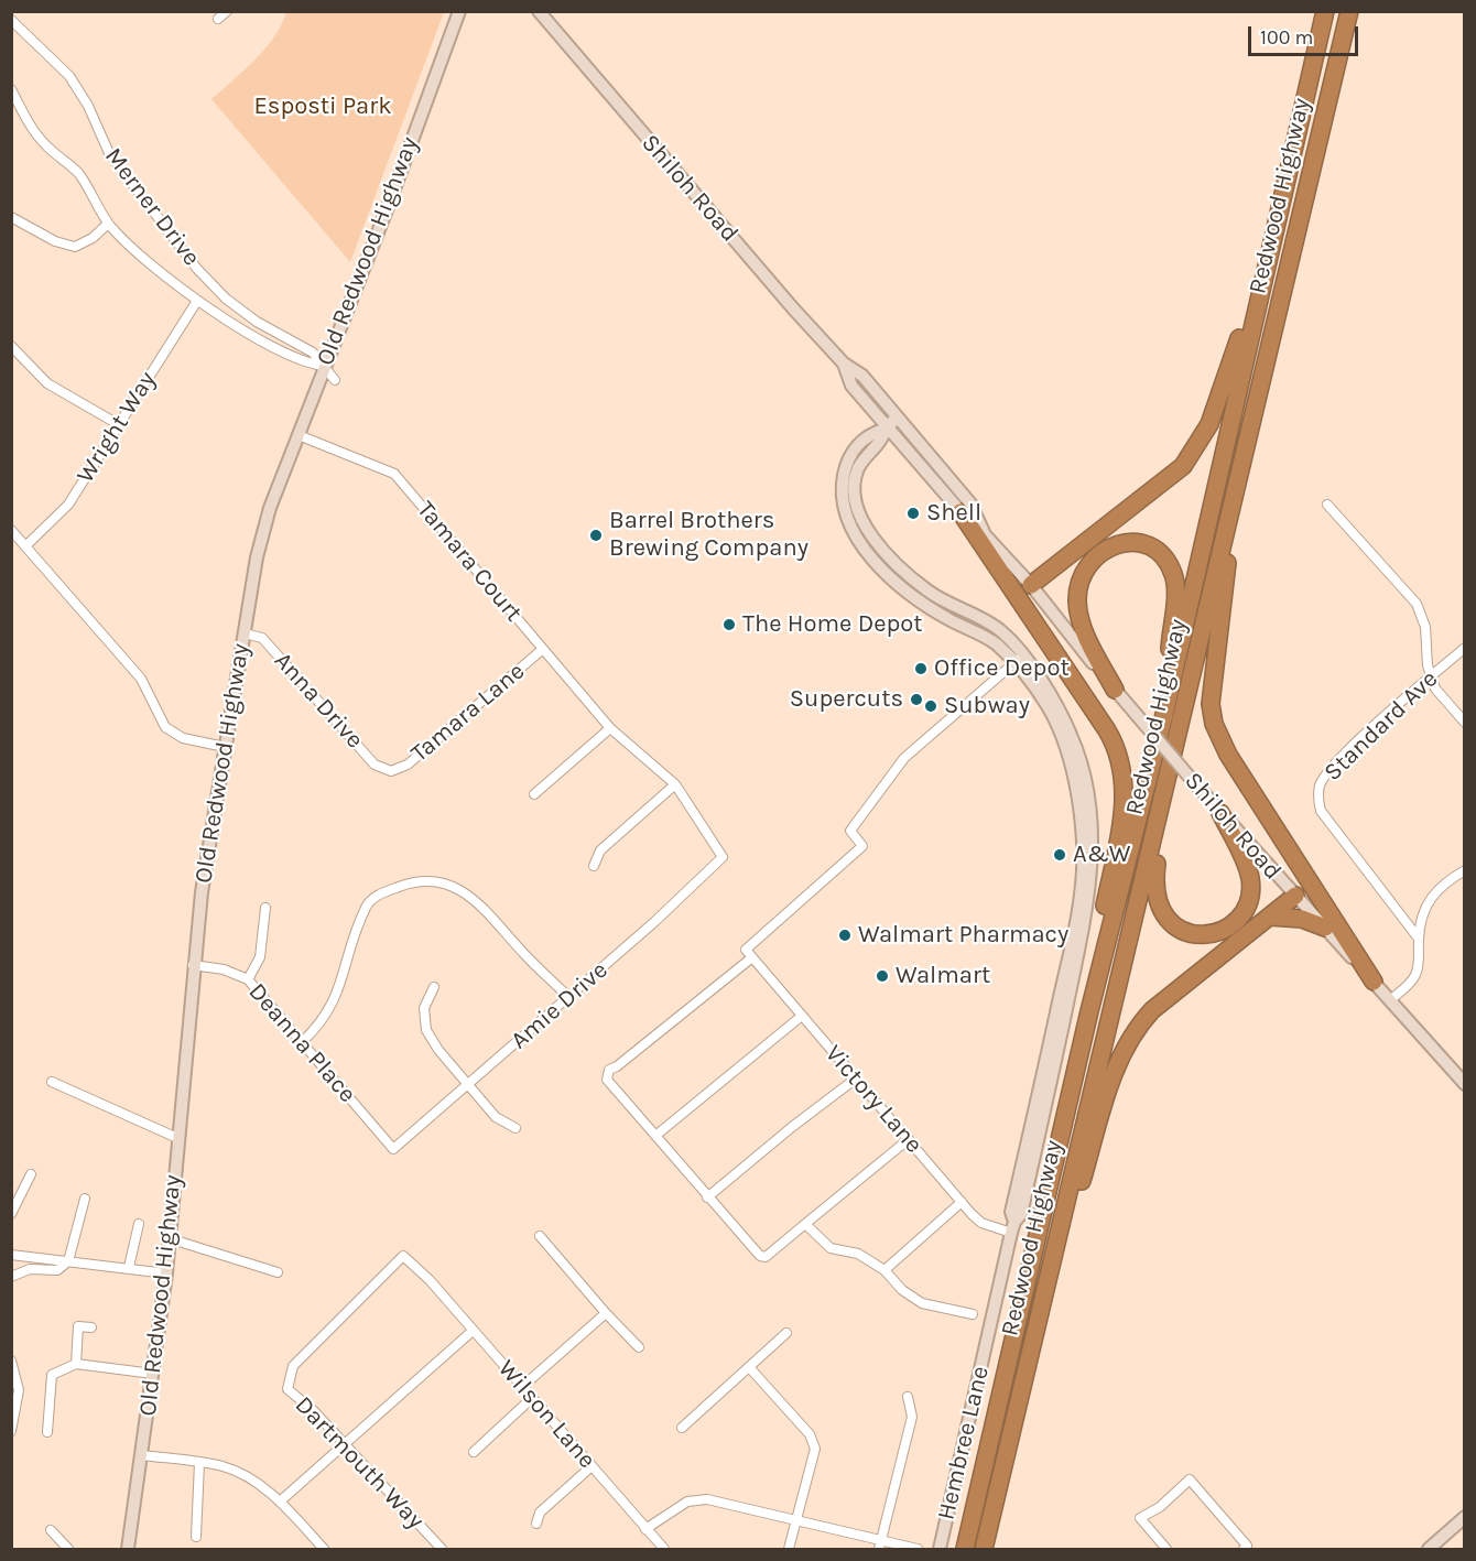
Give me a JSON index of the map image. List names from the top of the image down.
{
  "streets": {
    "highway": ["Redwood Highway"],
    "main road": ["Shiloh Road", "Old Redwood Highway", "Hembree Lane"],
    "street": [
      "Merner Drive",
      "Wright Way",
      "Tamara Court",
      "Anna Drive",
      "Tamara Lane",
      "Standard Ave",
      "Amie Drive",
      "Deanna Place",
      "Victory Lane",
      "Wilson Lane",
      "Dartmouth Way"
    ]
  },
  "crossings": [
    ["Shiloh Road", "Hembree Lane"],
    ["Merner Drive", "Old Redwood Highway"],
    ["Merner Drive", "Wright Way"],
    ["Old Redwood Highway", "Tamara Court"],
    ["Old Redwood Highway", "Anna Drive"],
    ["Old Redwood Highway", "Deanna Place"],
    ["Tamara Court", "Tamara Lane"],
    ["Tamara Court", "Amie Drive"],
    ["Anna Drive", "Tamara Lane"],
    ["Amie Drive", "Deanna Place"],
    ["Victory Lane", "Hembree Lane"],
    ["Wilson Lane", "Dartmouth Way"]
  ],
  "parks": ["Esposti Park"],
  "places": [
    "Shell",
    "Barrel Brothers Brewing Company",
    "The Home Depot",
    "Office Depot",
    "Supercuts",
    "Subway",
    "A&W",
    "Walmart Pharmacy",
    "Walmart"
  ],
  "scale_bar": "100 m"
}
